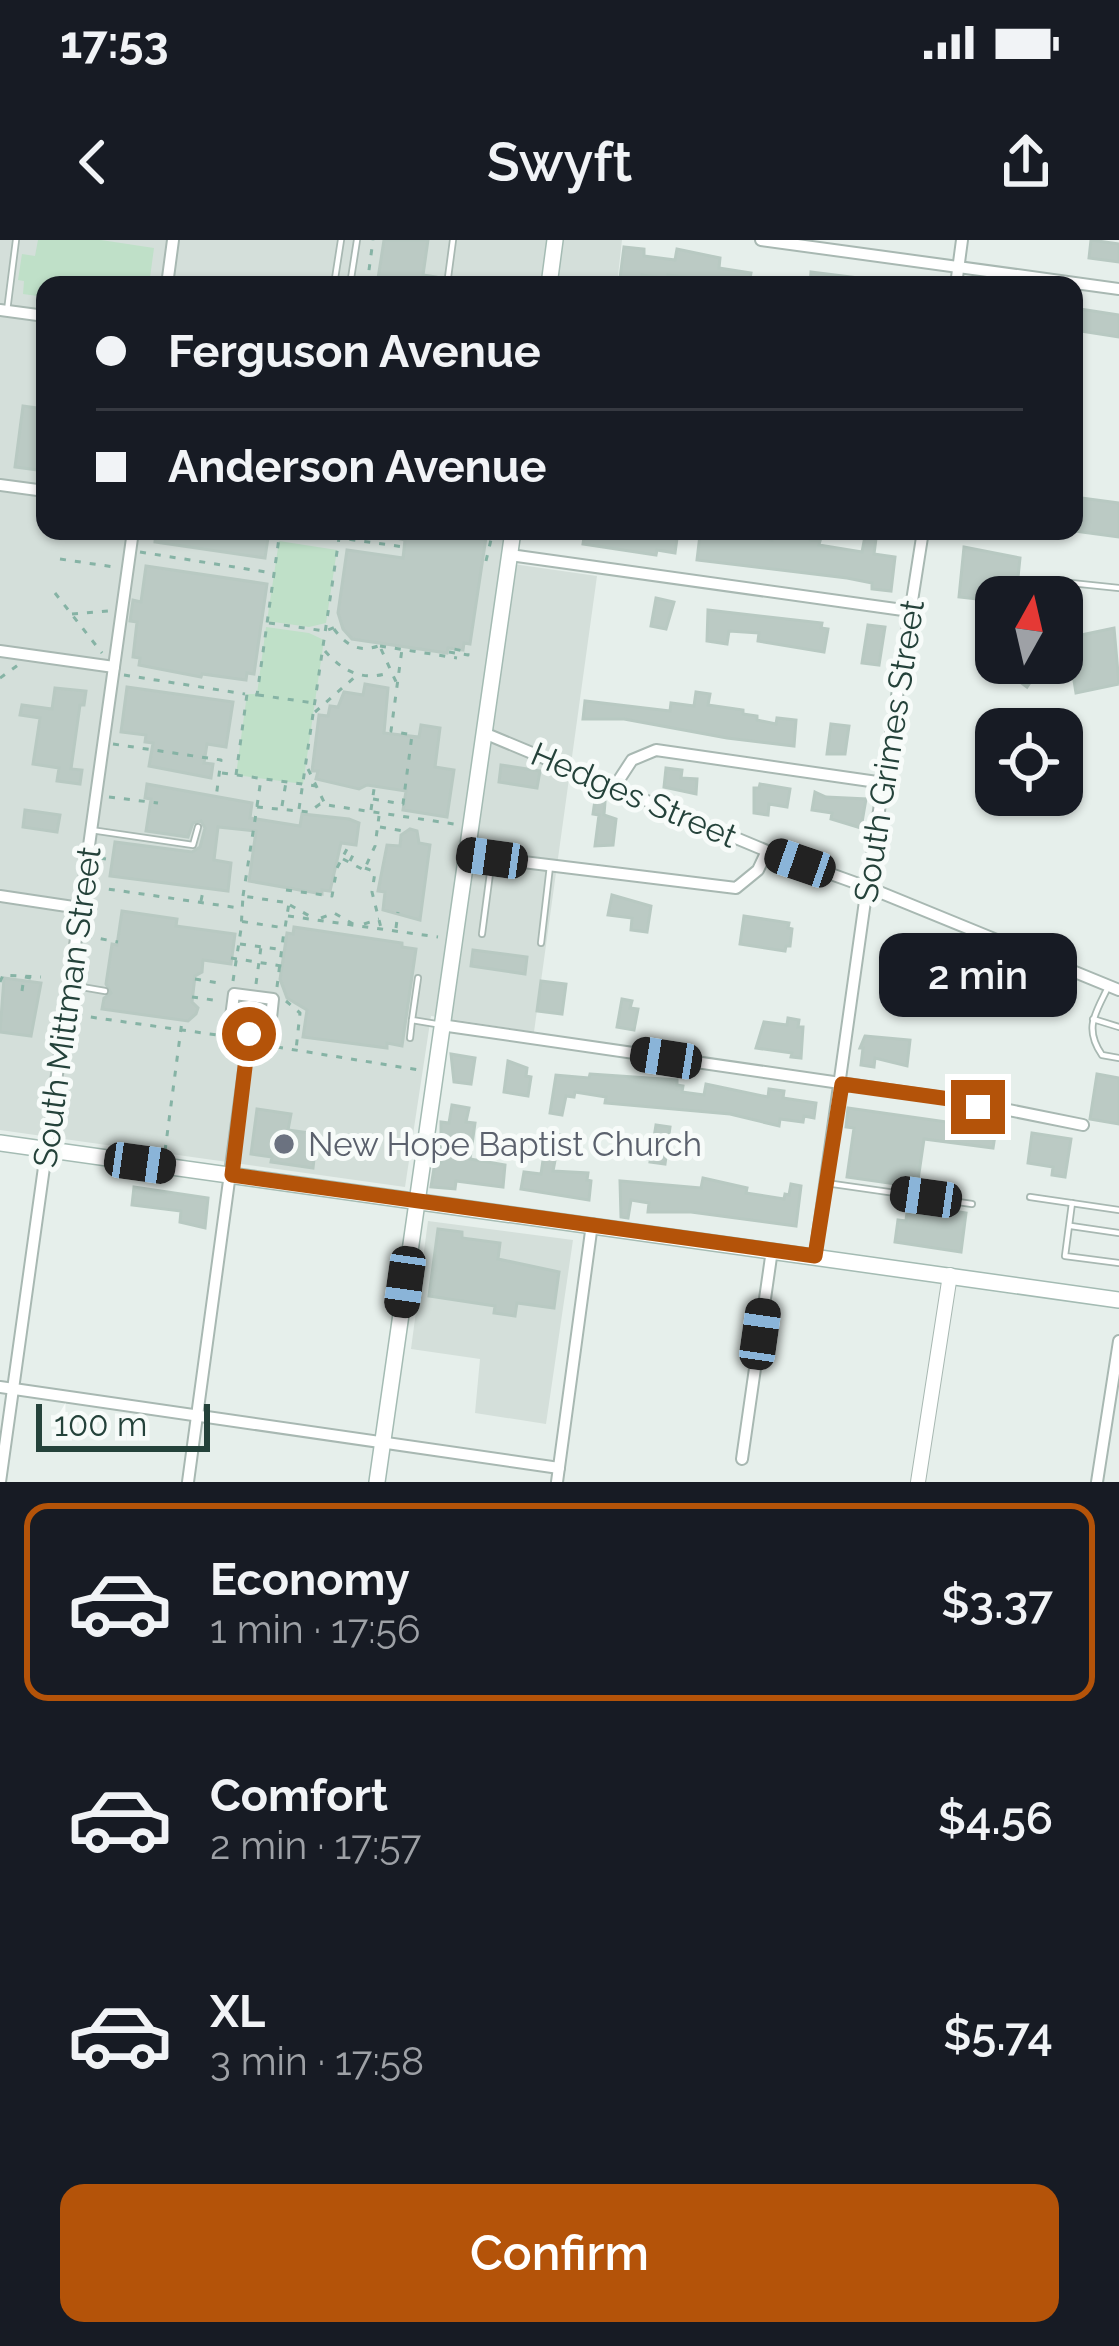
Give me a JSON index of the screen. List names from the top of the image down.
{
  "streets": {
    "street": ["South Grimes Street", "Hedges Street", "South Mittman Street"]
  },
  "crossings": [
    ["South Grimes Street", "Hedges Street"]
  ],
  "places": ["New Hope Baptist Church"],
  "scale_bar": "100 m",
  "north": "top",
  "page": {
    "status": "17:53",
    "header": "Swyft",
    "banner": ["Ferguson Avenue", "Anderson Avenue"],
    "bubble": "2 min",
    "scale": "100 m",
    "list": [
      {
        "name": "Economy",
        "note": "1 min · 17:56",
        "value": "$3.37"
      },
      {
        "name": "Comfort",
        "note": "2 min · 17:57",
        "value": "$4.56"
      },
      {
        "name": "XL",
        "note": "3 min · 17:58",
        "value": "$5.74"
      }
    ],
    "buttons": "Confirm"
  }
}
